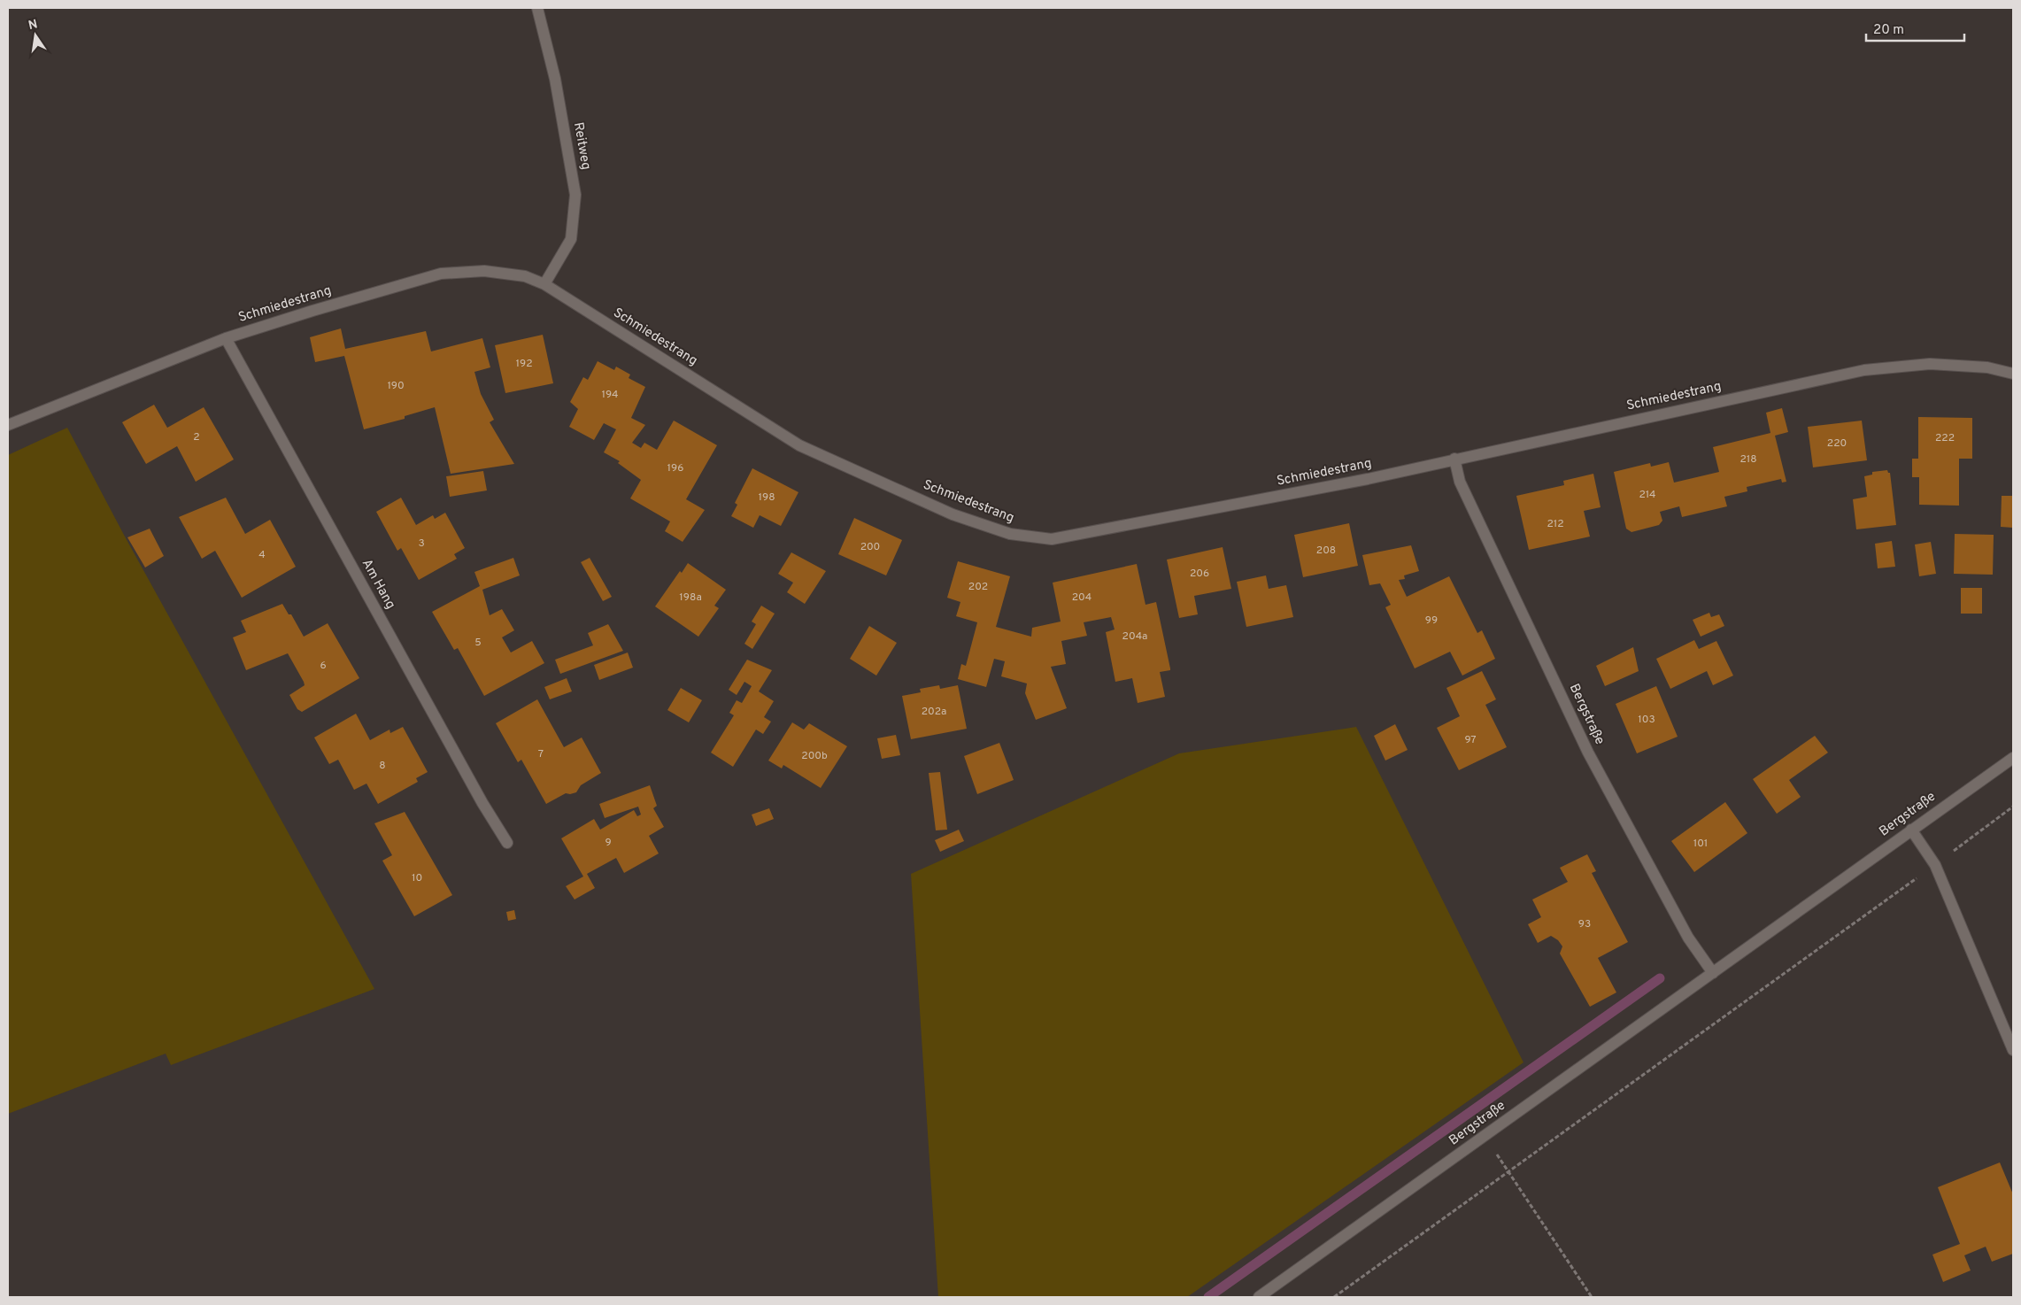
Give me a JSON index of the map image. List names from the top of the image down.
{
  "streets": {
    "street": [
      "Reitweg",
      "Schmiedestrang",
      "Am Hang",
      "Bergstraße"
    ]
  },
  "crossings": [
    ["Reitweg", "Schmiedestrang"],
    ["Schmiedestrang", "Am Hang"],
    ["Schmiedestrang", "Bergstraße"]
  ],
  "house_numbers": [
    "192",
    "190",
    "194",
    "2",
    "222",
    "220",
    "218",
    "196",
    "214",
    "198",
    "212",
    "3",
    "200",
    "208",
    "4",
    "206",
    "202",
    "198a",
    "204",
    "99",
    "204a",
    "5",
    "6",
    "202a",
    "103",
    "97",
    "7",
    "200b",
    "8",
    "9",
    "101",
    "10",
    "93"
  ],
  "scale_bar": "20 m",
  "north": "top"
}
